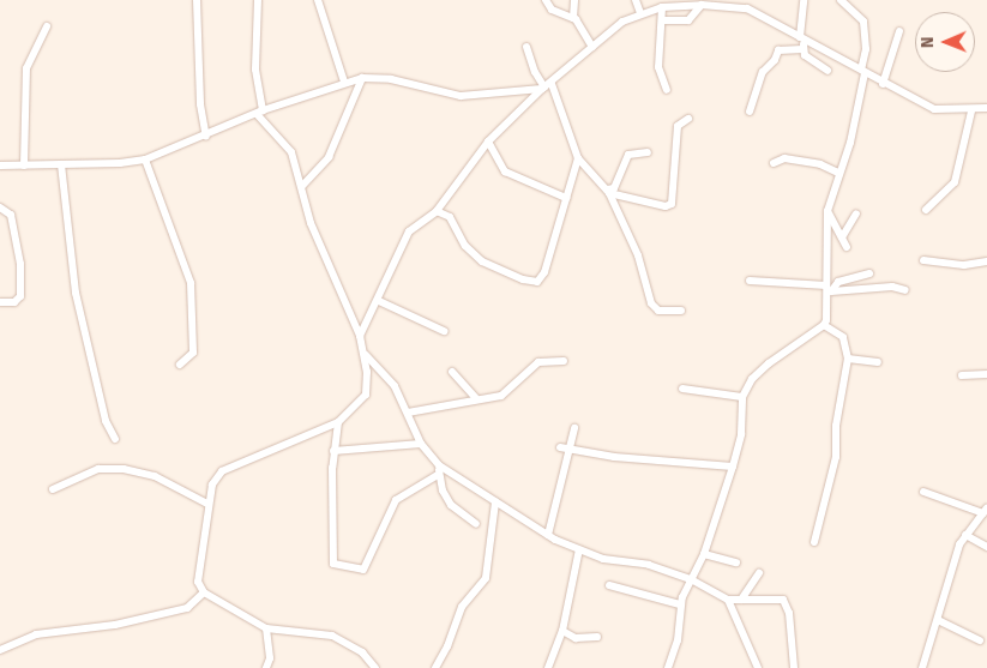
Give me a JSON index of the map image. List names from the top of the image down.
{
  "north": "left"
}
